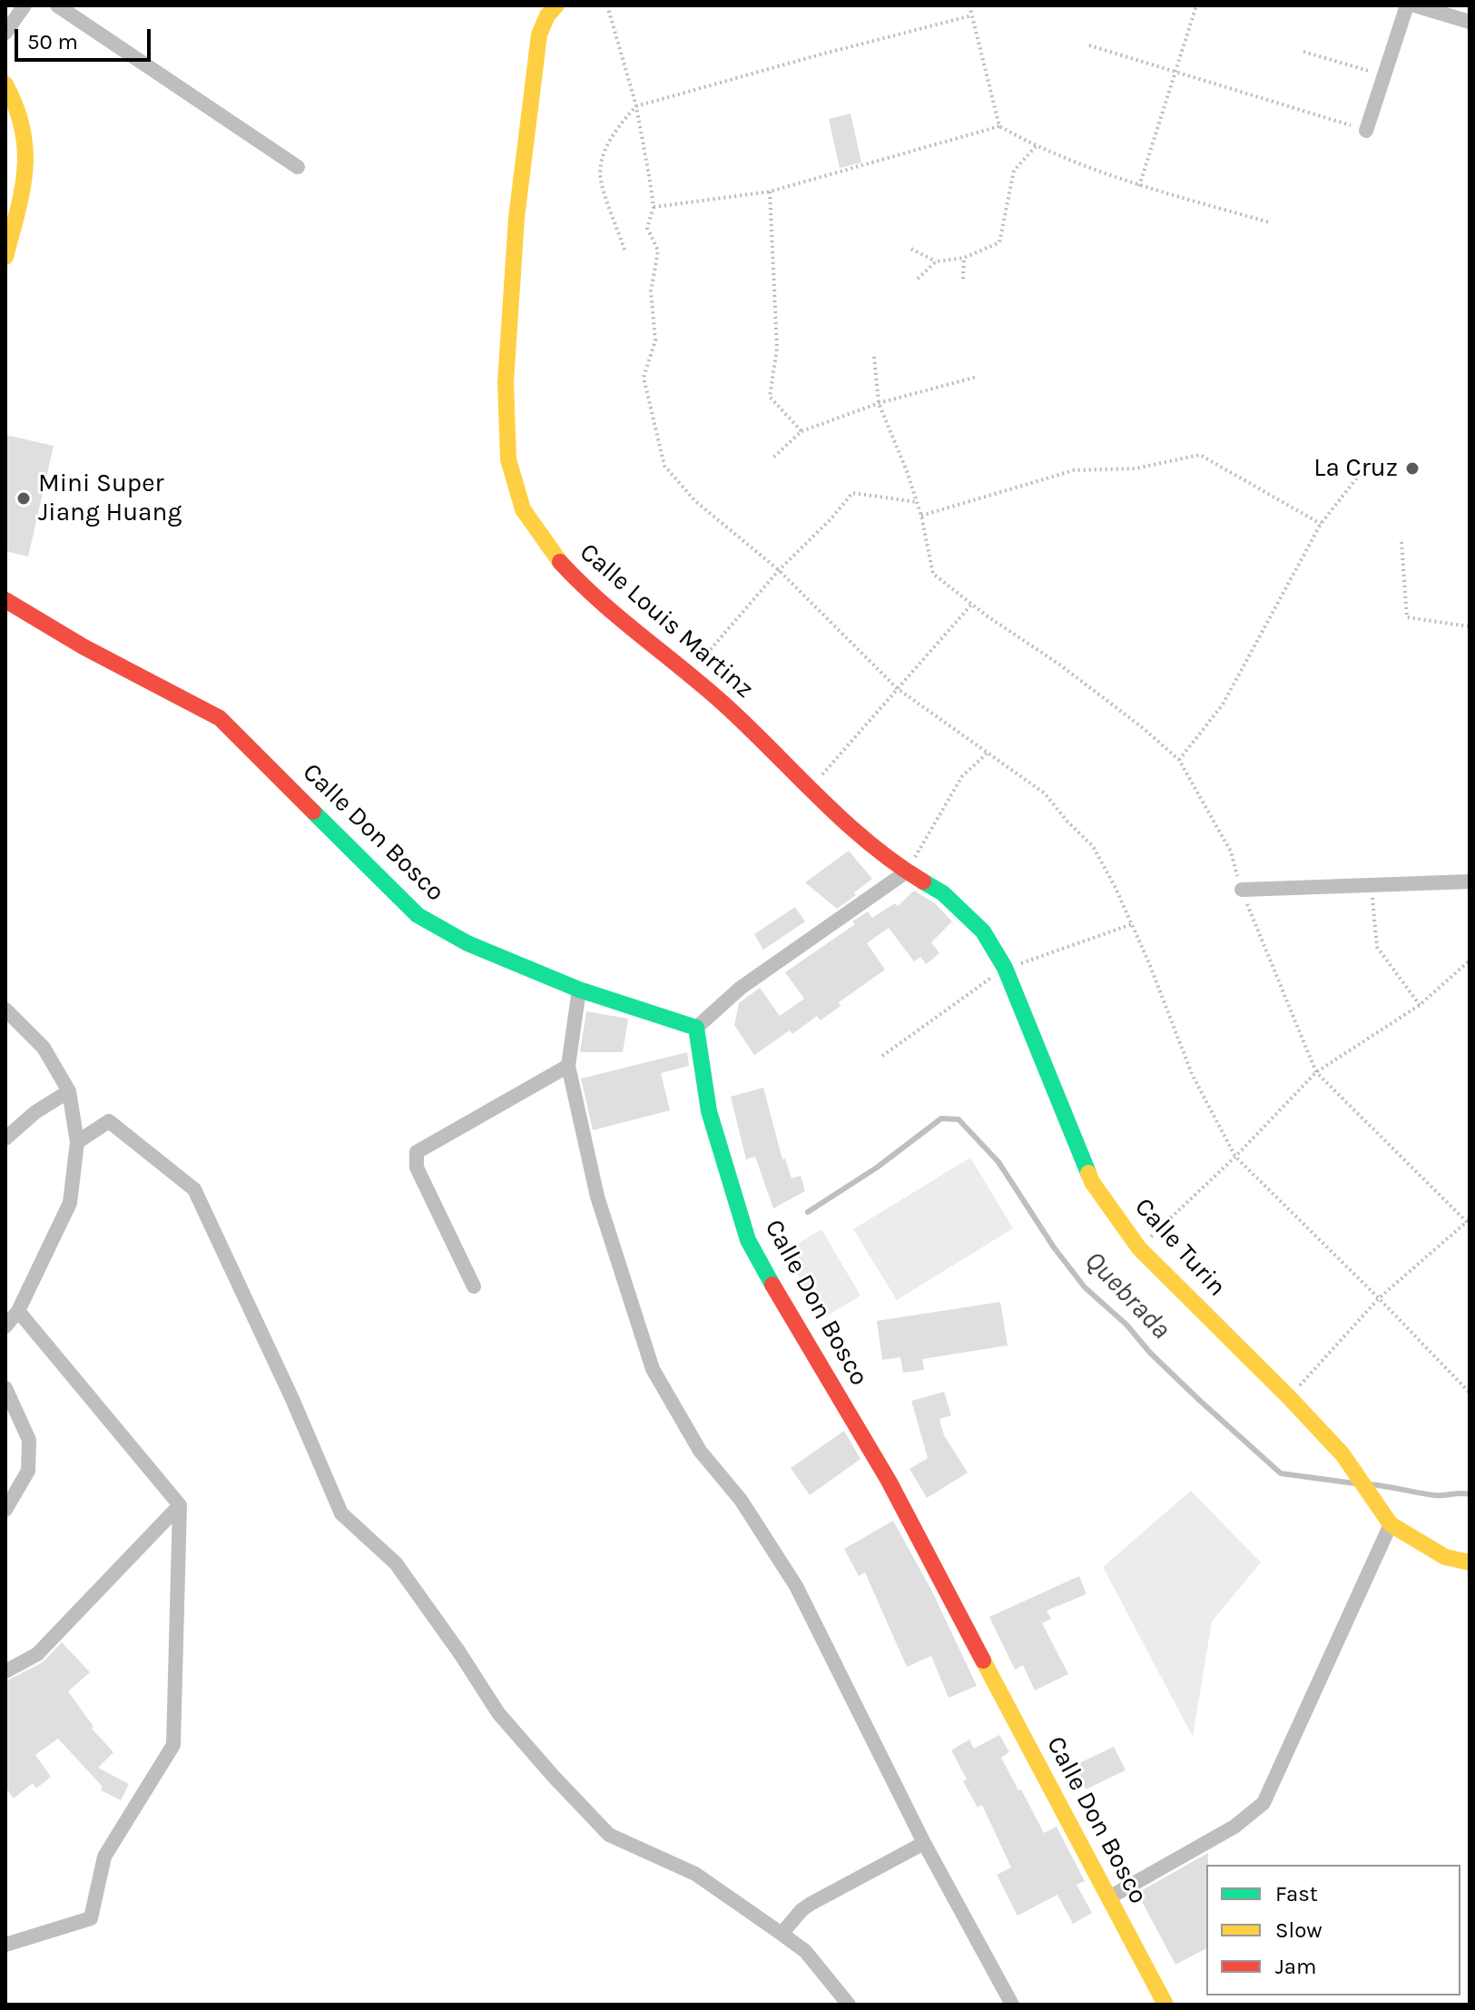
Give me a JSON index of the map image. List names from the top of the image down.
{
  "streets": {
    "street": ["Calle Louis Martinz", "Calle Don Bosco", "Calle Turin"]
  },
  "crossings": [
    ["Calle Louis Martinz", "Calle Turin"]
  ],
  "water": ["Quebrada"],
  "places": ["La Cruz", "Mini Super Jiang Huang"],
  "legend": ["Fast", "Slow", "Jam"],
  "scale_bar": "50 m"
}
